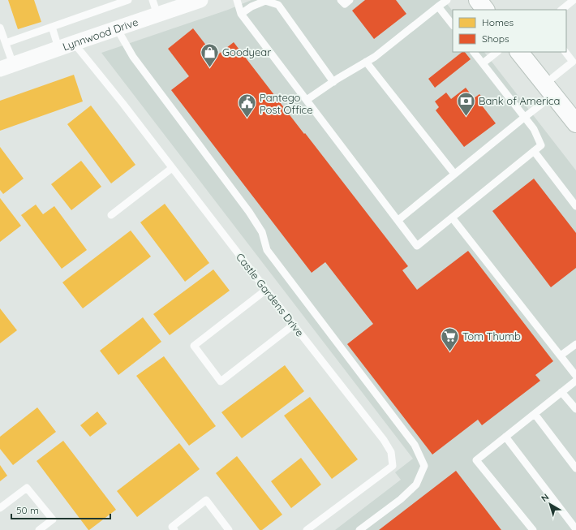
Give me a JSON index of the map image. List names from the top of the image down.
{
  "streets": {
    "street": ["Lynnwood Drive"],
    "lane": ["Castle Gardens Drive"]
  },
  "crossings": [
    ["Lynnwood Drive", "Castle Gardens Drive"]
  ],
  "places": {
    "shop": ["Goodyear"],
    "bank": ["Bank of America"],
    "public building": ["Pantego Post Office"],
    "supermarket": ["Tom Thumb"]
  },
  "legend": ["Homes", "Shops"],
  "scale_bar": "50 m",
  "north": "top left"
}
